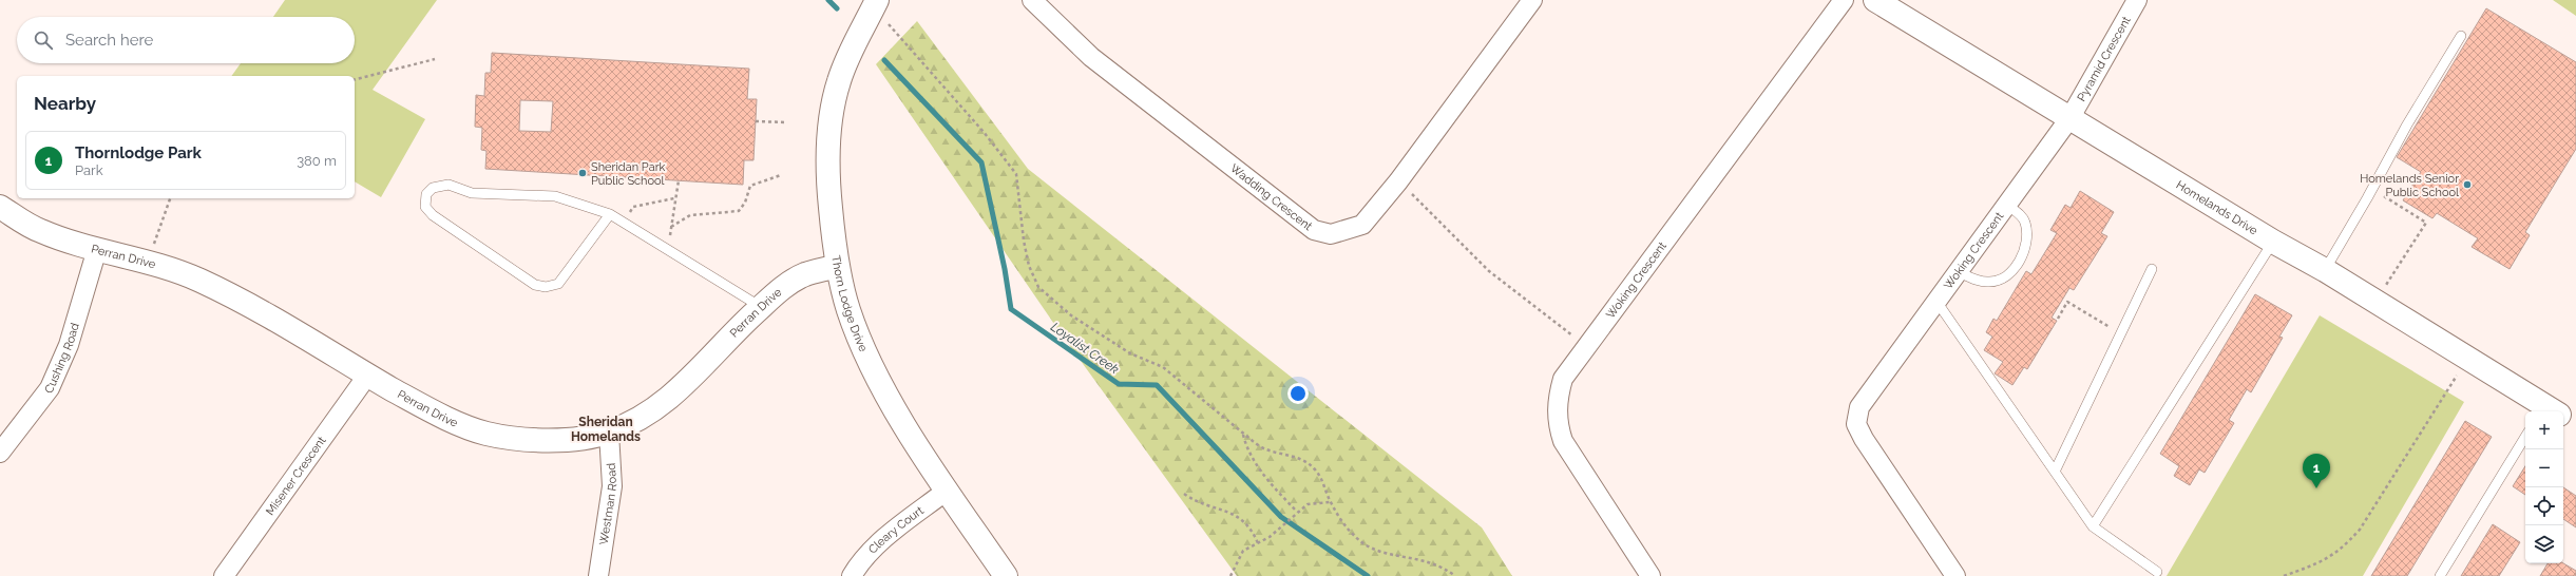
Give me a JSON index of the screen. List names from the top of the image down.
{
  "streets": {
    "street": [
      "Pyramid Crescent",
      "Wadding Crescent",
      "Homelands Drive",
      "Woking Crescent",
      "Perran Drive",
      "Thorn Lodge Drive",
      "Cushing Road",
      "Misener Crescent",
      "Westman Road",
      "Cleary Court"
    ]
  },
  "crossings": [
    ["Pyramid Crescent", "Homelands Drive"],
    ["Pyramid Crescent", "Woking Crescent"],
    ["Homelands Drive", "Woking Crescent"],
    ["Perran Drive", "Thorn Lodge Drive"],
    ["Perran Drive", "Cushing Road"],
    ["Perran Drive", "Misener Crescent"],
    ["Perran Drive", "Westman Road"],
    ["Thorn Lodge Drive", "Cleary Court"]
  ],
  "districts": ["Sheridan Homelands"],
  "water": ["Loyalist Creek"],
  "places": ["Sheridan Park Public School", "Homelands Senior Public School"],
  "page": {
    "search": "Search here",
    "heading": "Nearby",
    "list": [
      {
        "mark": "1",
        "name": "Thornlodge Park",
        "note": "Park",
        "value": "380 m"
      }
    ],
    "map_buttons": ["+", "−"],
    "pins": "1"
  }
}
